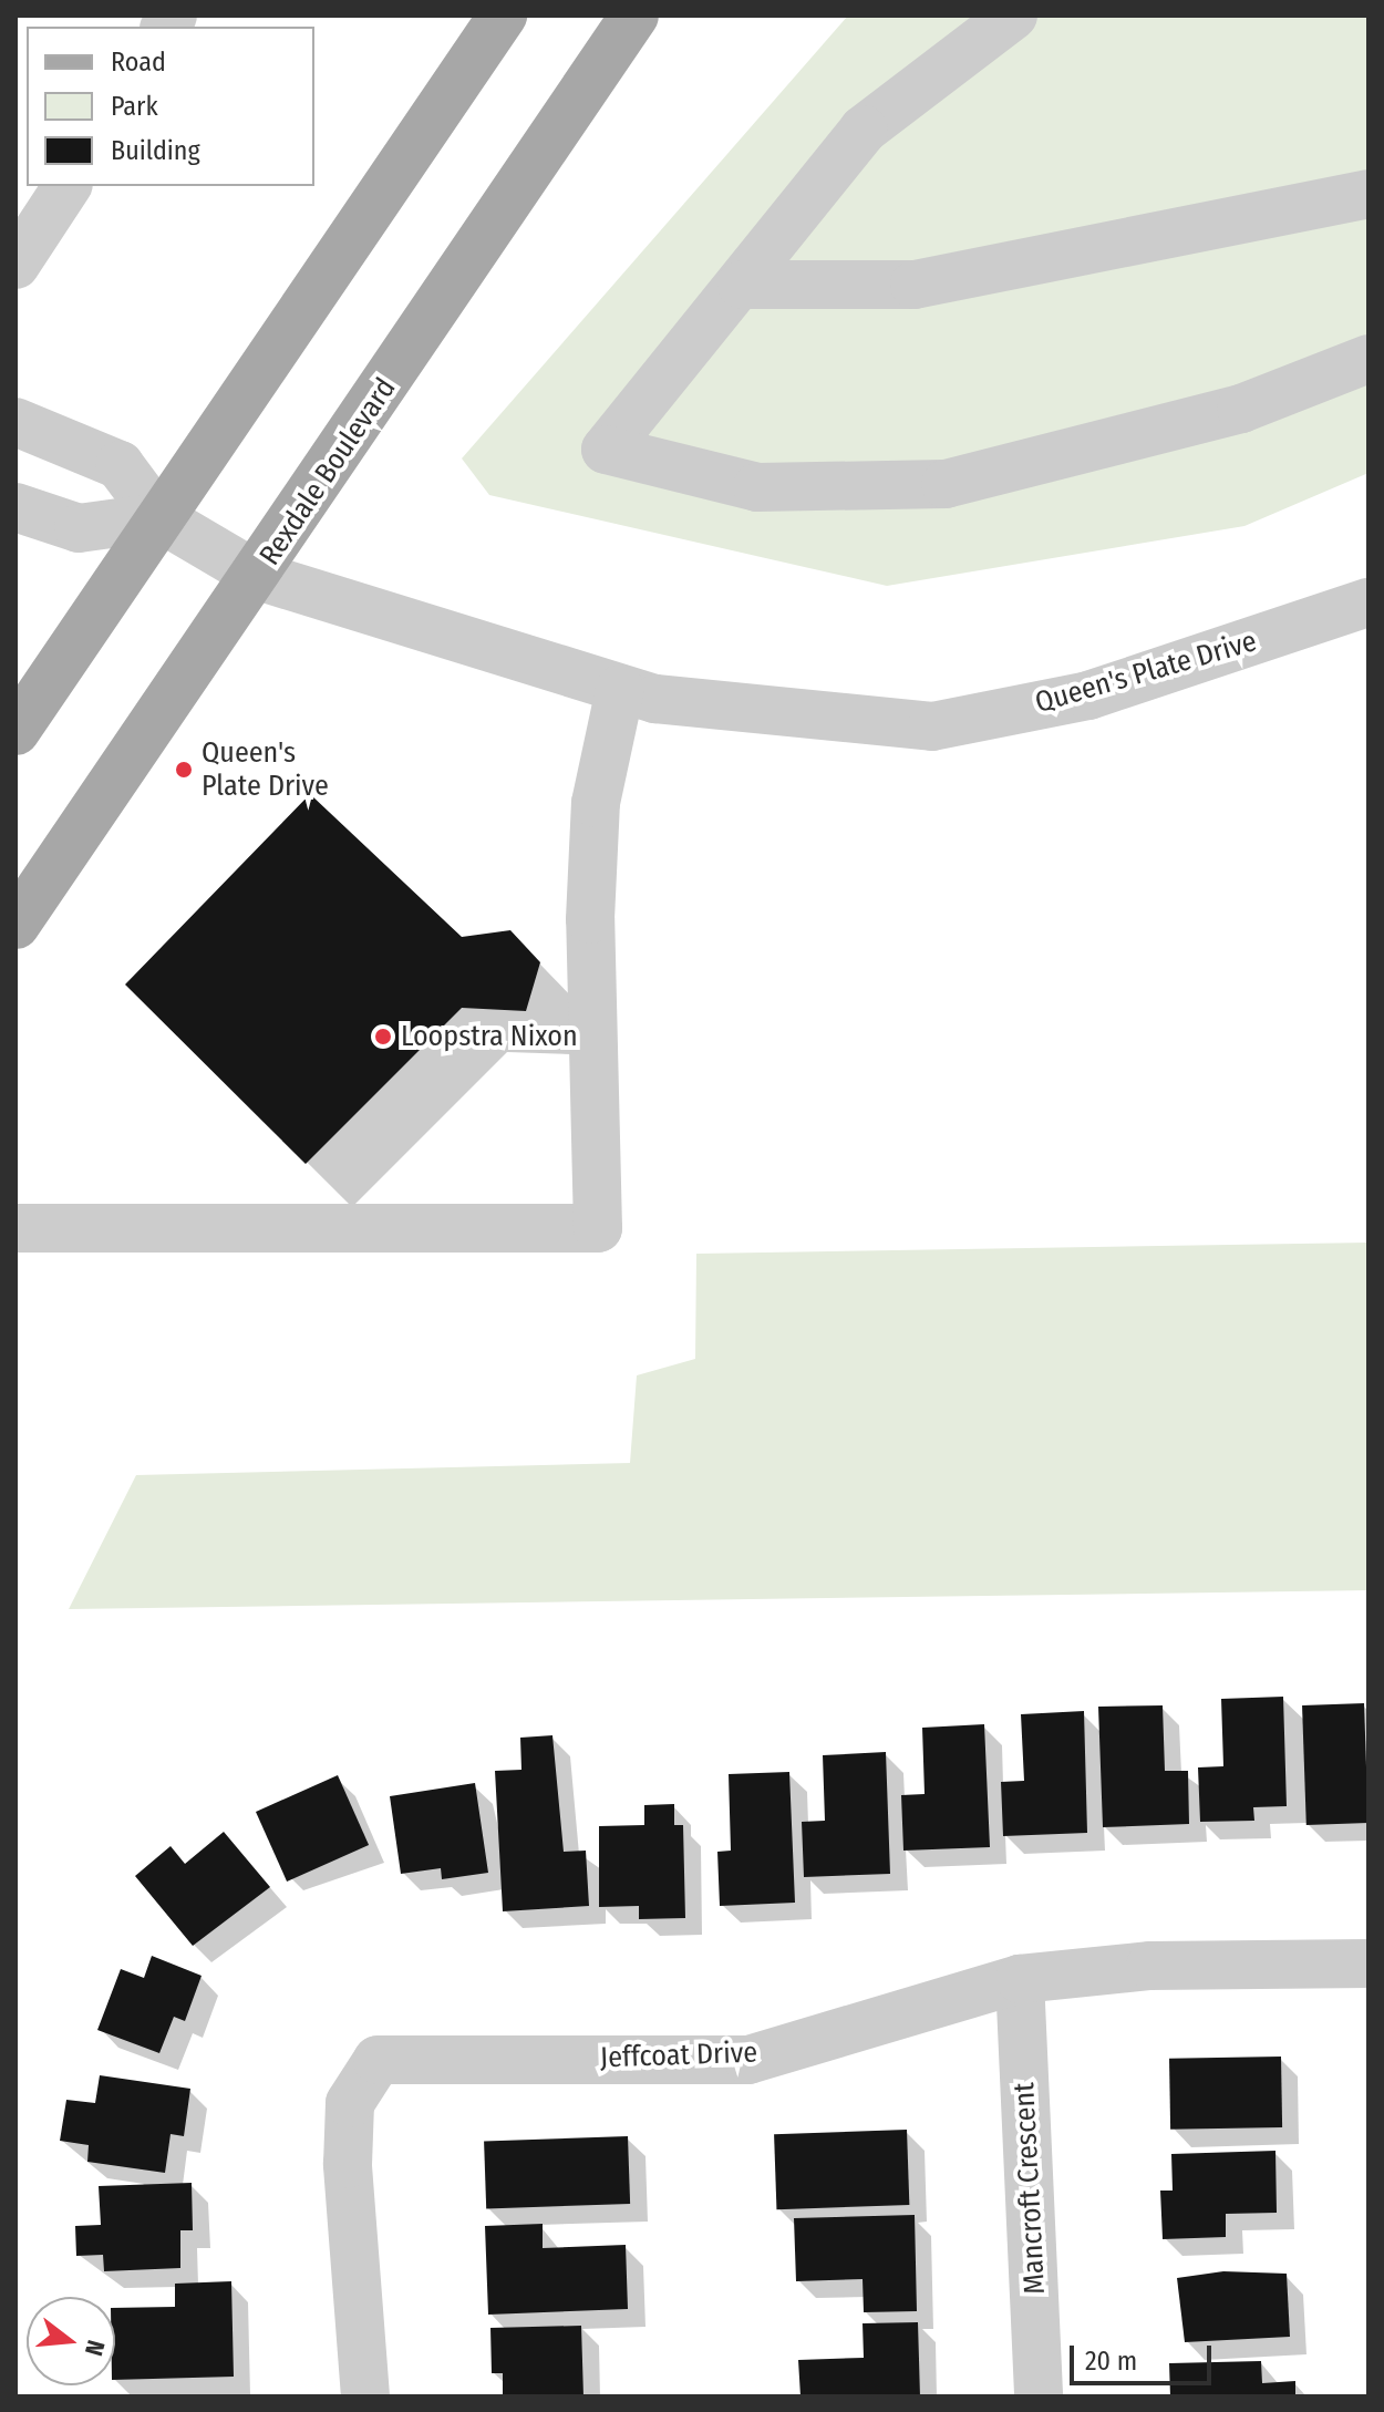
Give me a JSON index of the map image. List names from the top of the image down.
{
  "streets": {
    "main road": ["Rexdale Boulevard"],
    "street": ["Queen's Plate Drive", "Jeffcoat Drive", "Mancroft Crescent"]
  },
  "crossings": [
    ["Rexdale Boulevard", "Queen's Plate Drive"],
    ["Jeffcoat Drive", "Mancroft Crescent"]
  ],
  "places": ["Queen's Plate Drive", "Loopstra Nixon"],
  "legend": ["Road", "Park", "Building"],
  "scale_bar": "20 m",
  "north": "right"
}
